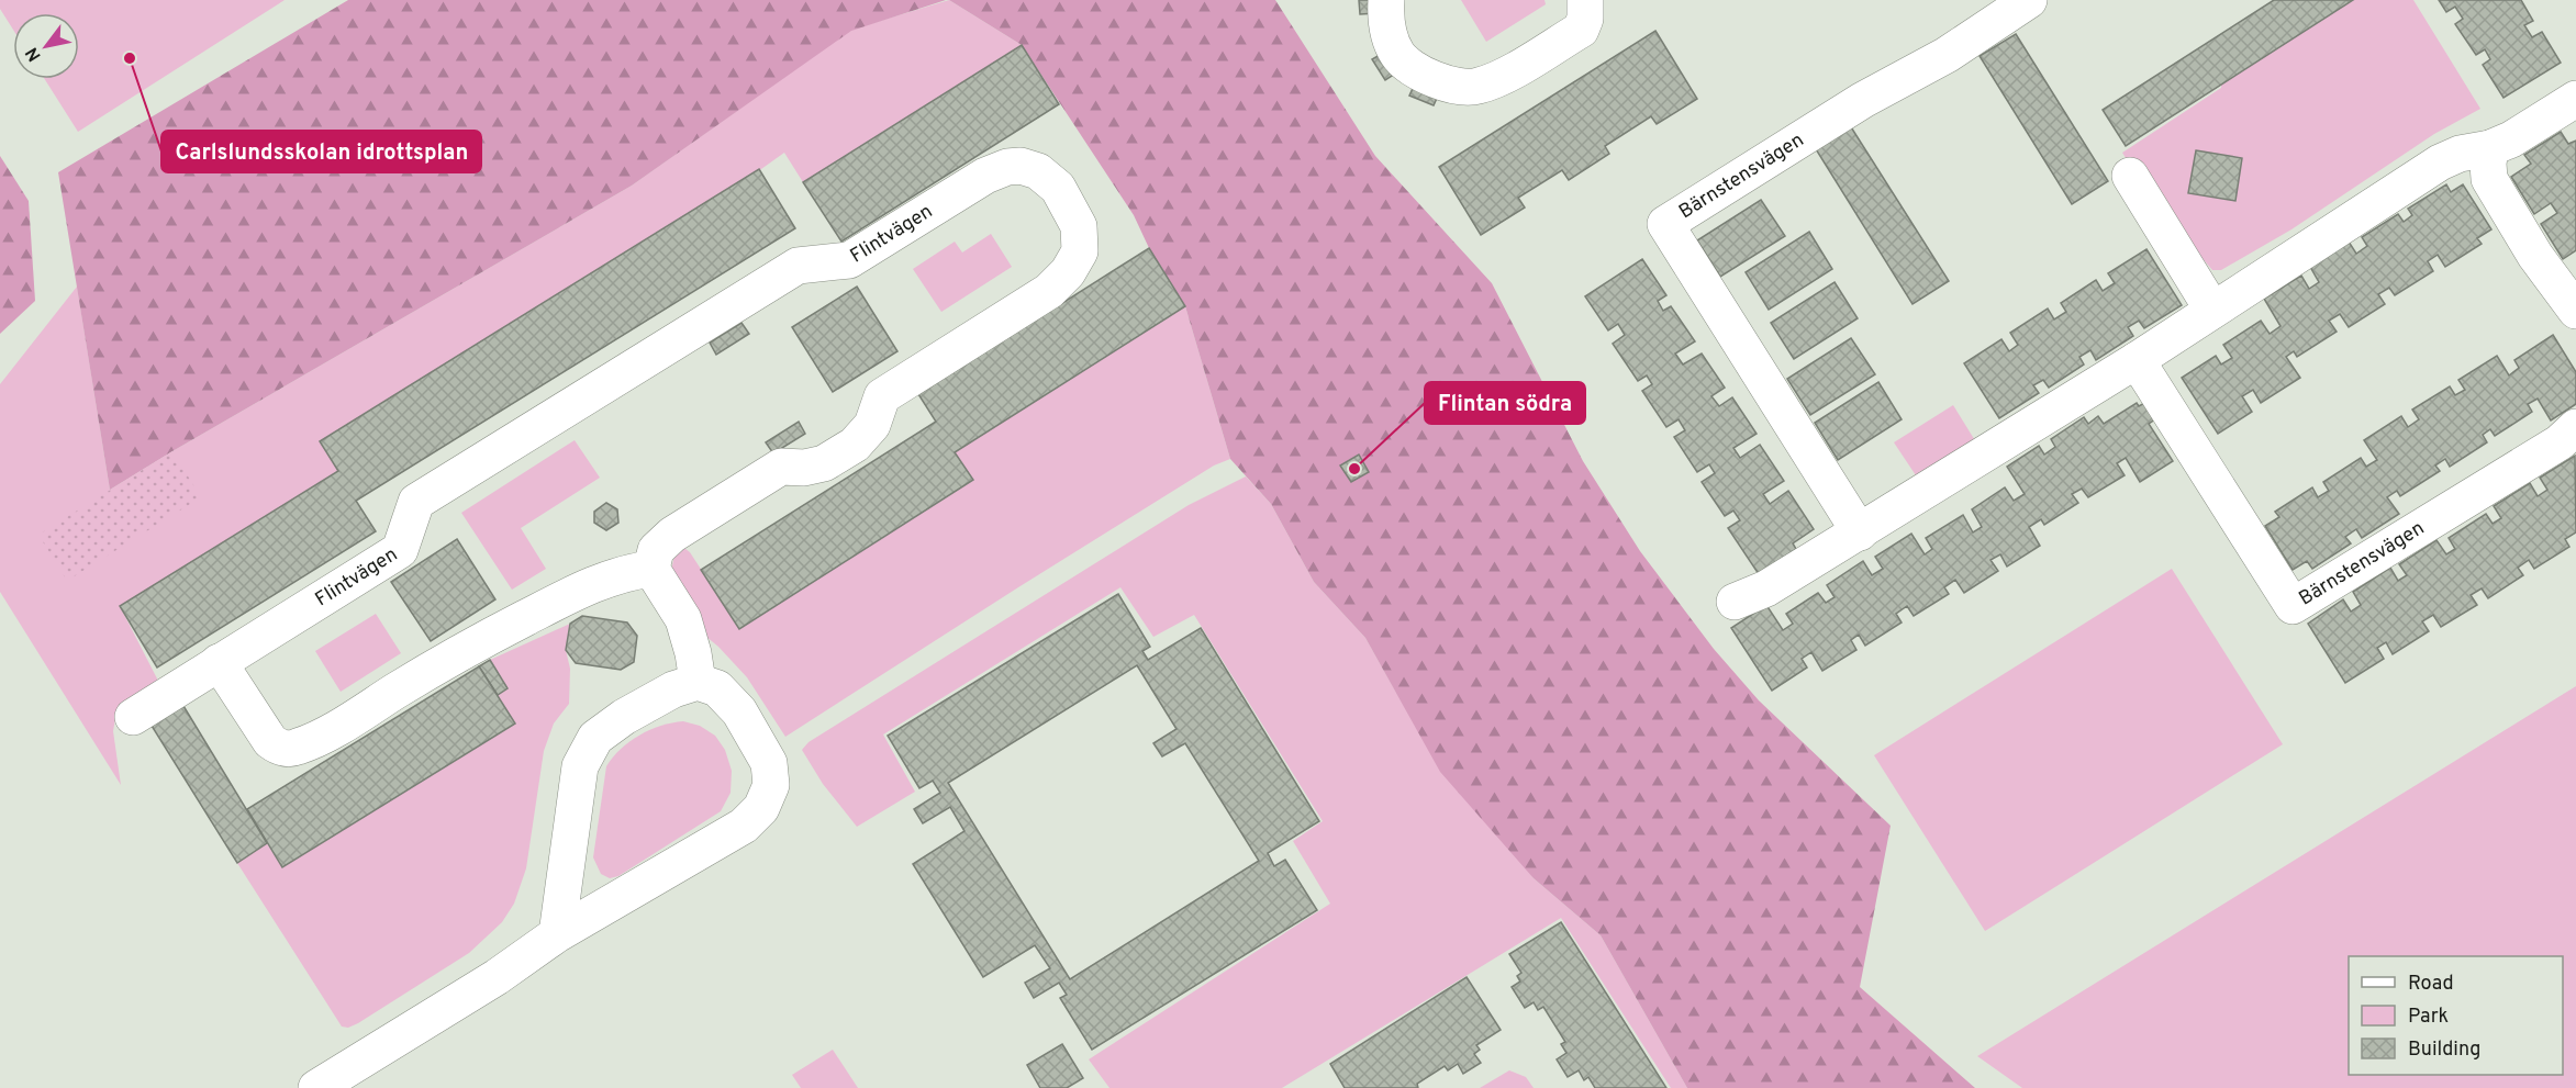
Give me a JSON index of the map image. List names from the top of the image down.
{
  "streets": {
    "street": ["Bärnstensvägen", "Flintvägen"]
  },
  "places": ["Carlslundsskolan idrottsplan", "Flintan södra"],
  "legend": ["Road", "Park", "Building"],
  "north": "bottom left"
}
